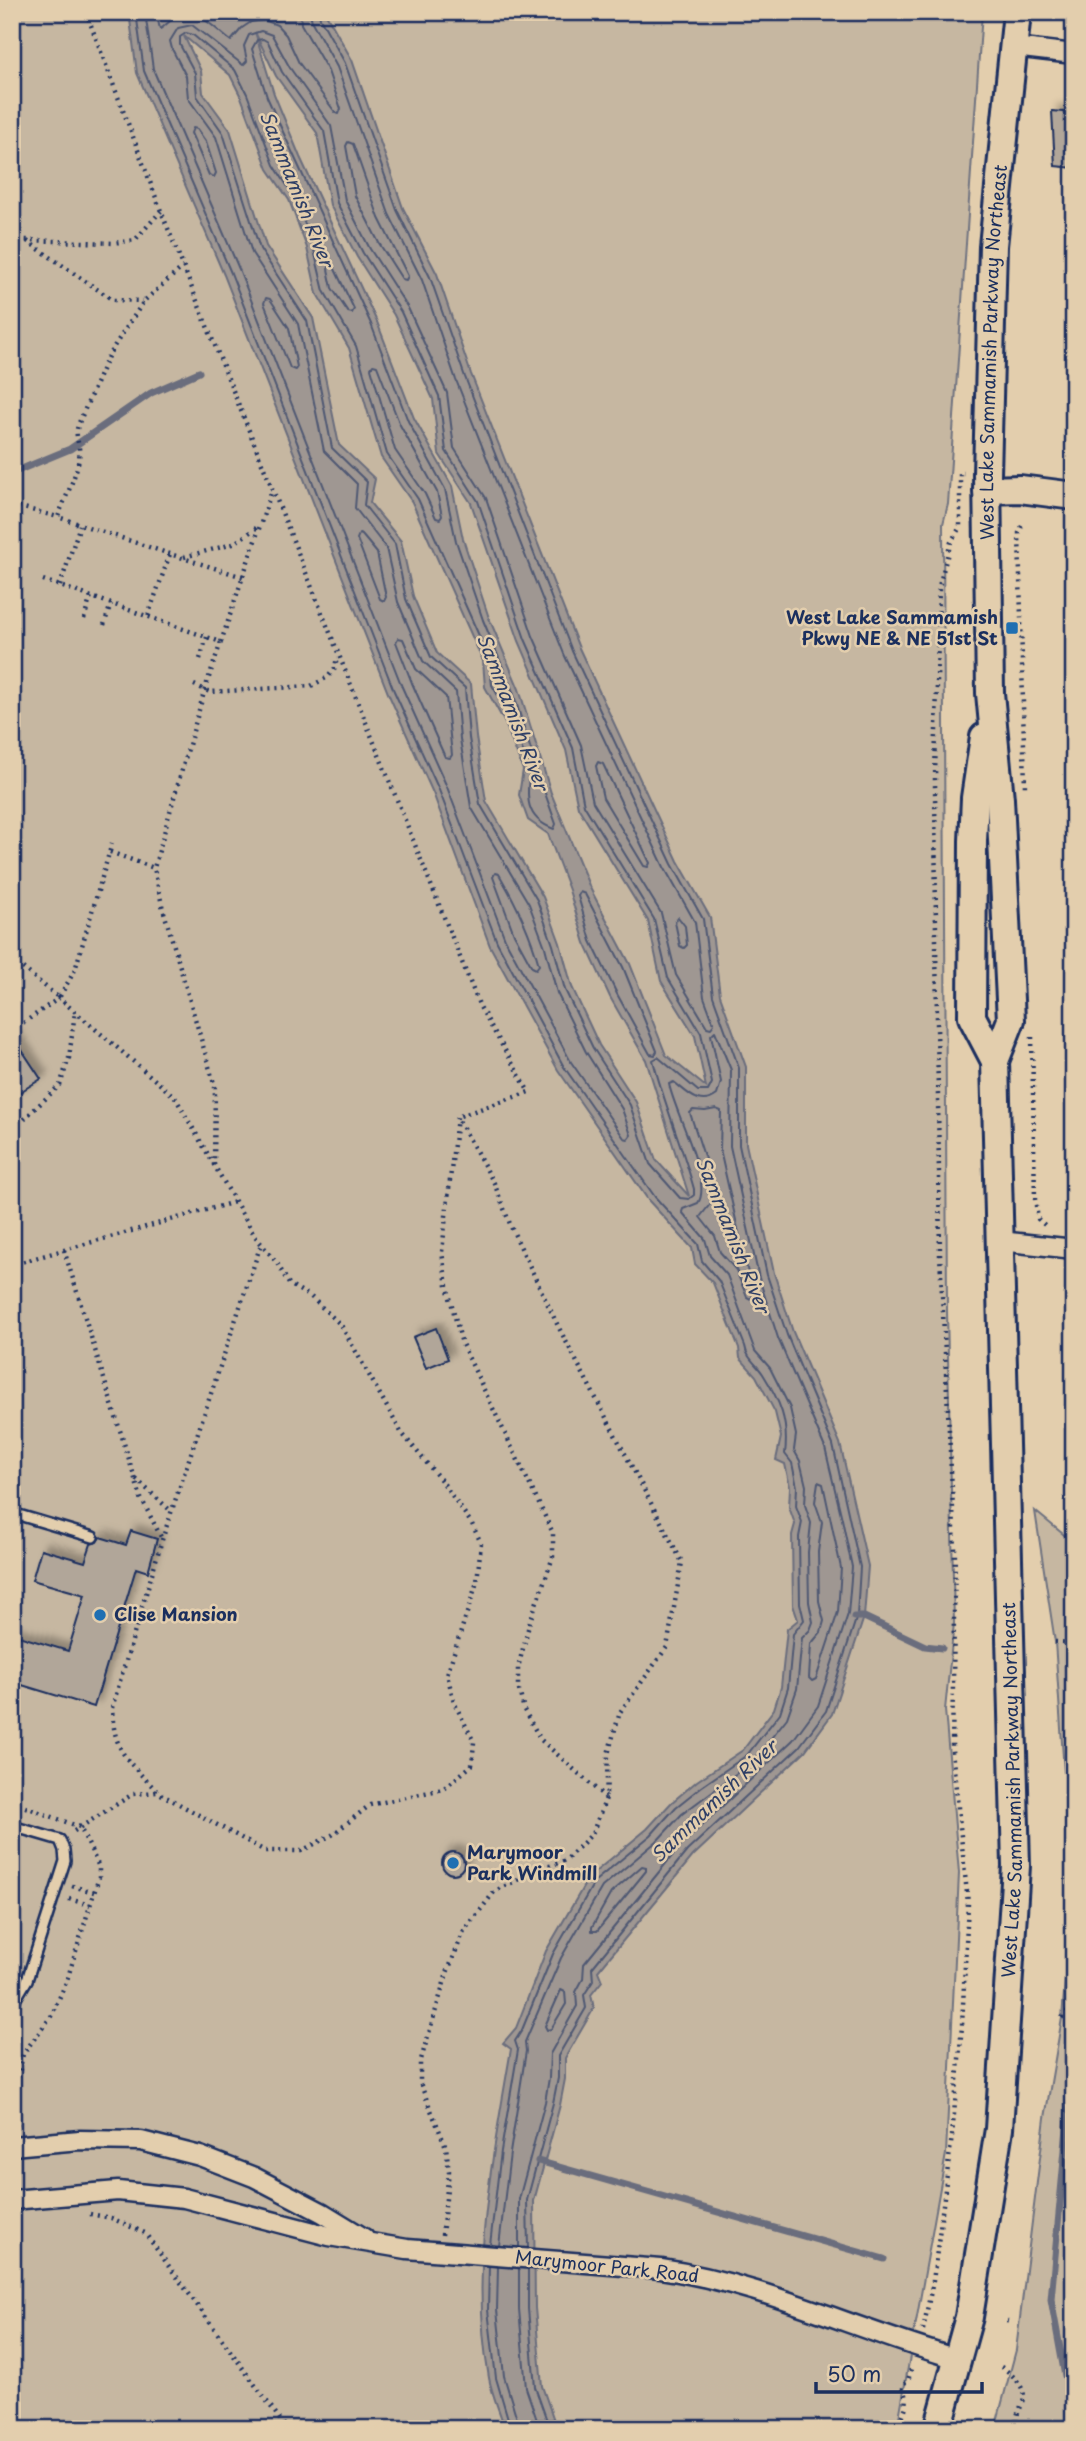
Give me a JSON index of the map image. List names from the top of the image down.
{
  "streets": {
    "main road": ["West Lake Sammamish Parkway Northeast"],
    "street": ["Marymoor Park Road"]
  },
  "crossings": [
    ["West Lake Sammamish Parkway Northeast", "Marymoor Park Road"]
  ],
  "water": ["Sammamish River"],
  "places": {
    "transit": ["West Lake Sammamish Pkwy NE & NE 51st St"],
    "other": ["Clise Mansion", "Marymoor Park Windmill"]
  },
  "scale_bar": "50 m"
}
